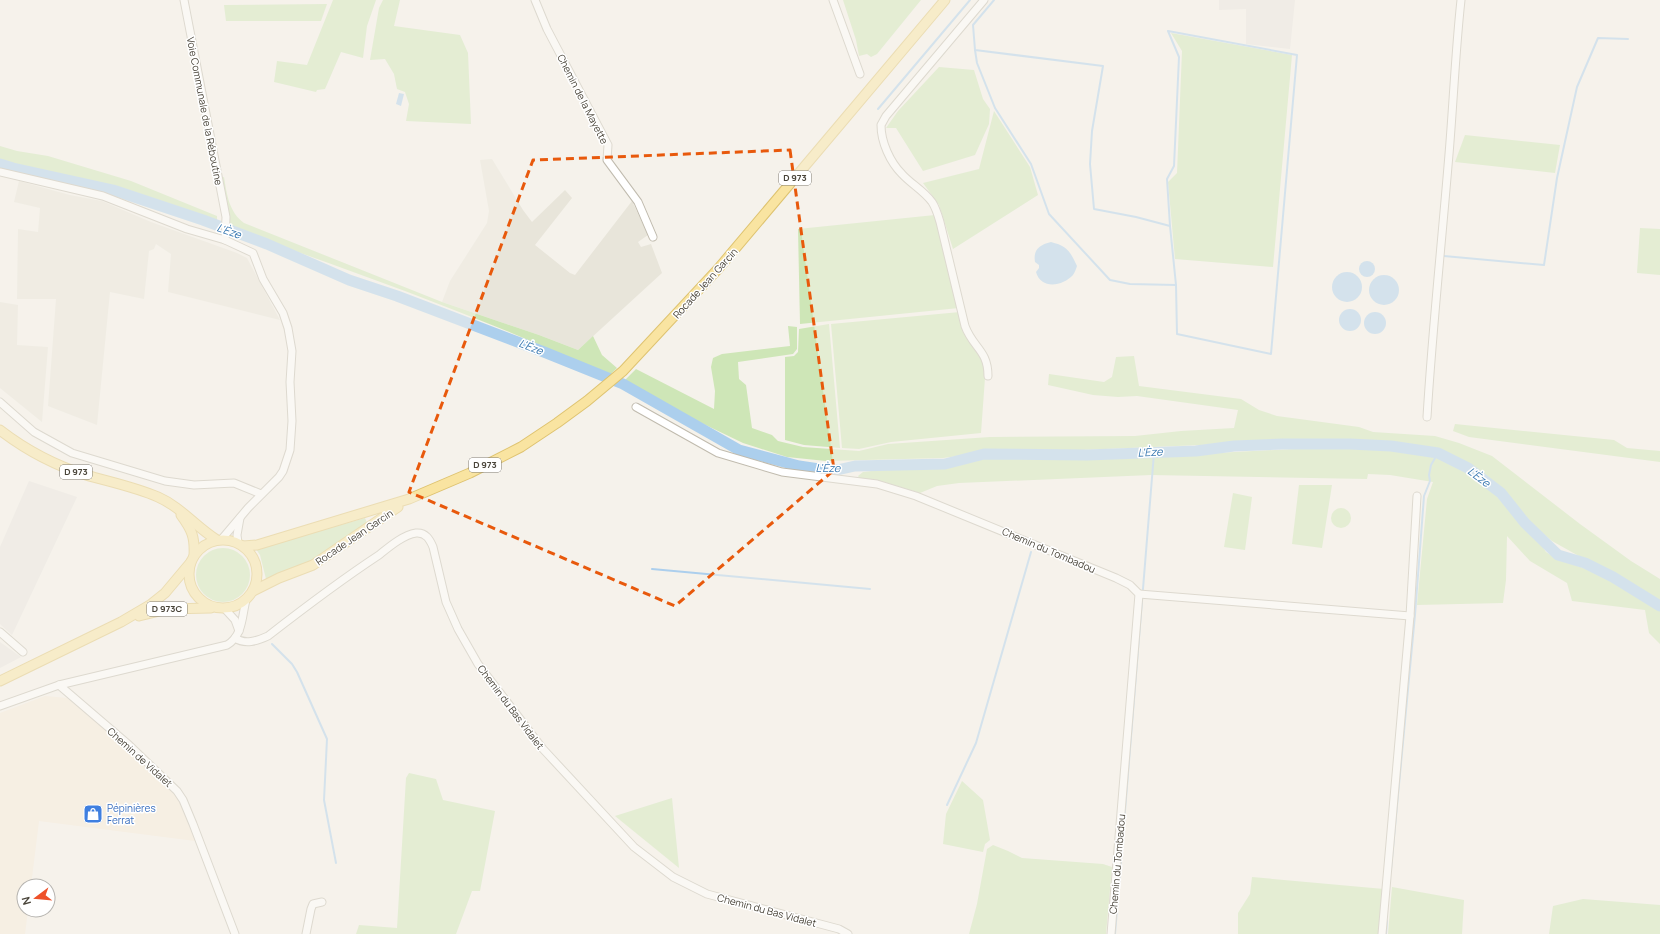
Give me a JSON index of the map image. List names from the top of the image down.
{
  "streets": {
    "main road": ["D 973", "Rocade Jean Garcin", "D 973C"],
    "street": [
      "Chemin de la Mayette",
      "Voie Communale de la Réboutine",
      "Chemin du Tombadou",
      "Chemin du Bas Vidalet",
      "Chemin de Vidalet"
    ]
  },
  "crossings": [
    ["D 973", "Rocade Jean Garcin"],
    ["D 973", "D 973C"],
    ["Rocade Jean Garcin", "D 973C"]
  ],
  "water": ["L'Èze"],
  "places": {
    "shop": ["Pépinières Ferrat"]
  },
  "north": "left"
}
